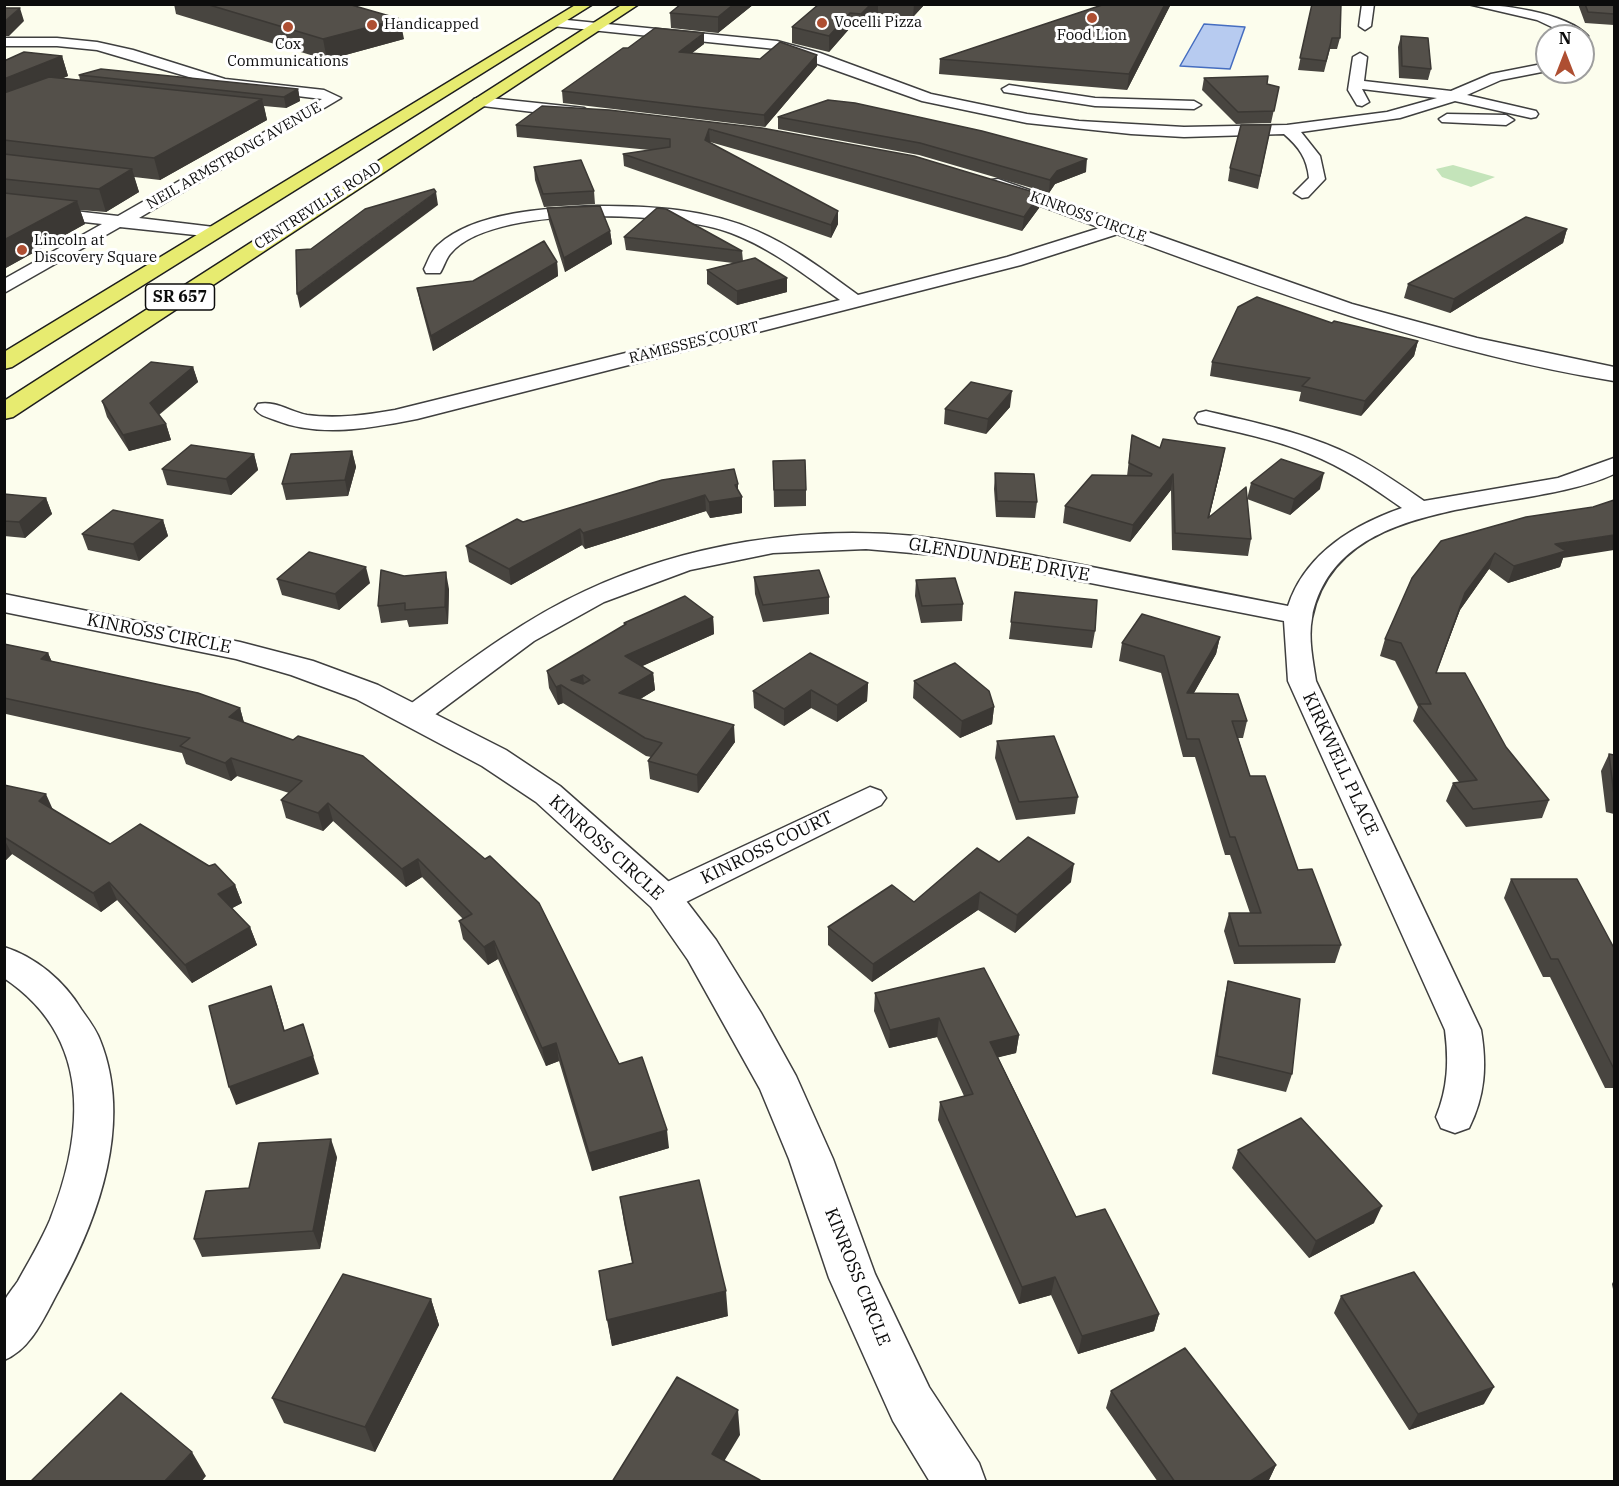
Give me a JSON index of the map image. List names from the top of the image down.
{
  "streets": {
    "main road": ["CENTREVILLE ROAD", "SR 657"],
    "street": [
      "NEIL ARMSTRONG AVENUE",
      "KINROSS CIRCLE",
      "RAMESSES COURT",
      "GLENDUNDEE DRIVE",
      "KIRKWELL PLACE",
      "KINROSS COURT"
    ]
  },
  "crossings": [
    ["KINROSS CIRCLE", "RAMESSES COURT"],
    ["KINROSS CIRCLE", "GLENDUNDEE DRIVE"],
    ["KINROSS CIRCLE", "KINROSS COURT"],
    ["GLENDUNDEE DRIVE", "KIRKWELL PLACE"]
  ],
  "places": [
    "Food Lion",
    "Vocelli Pizza",
    "Handicapped",
    "Cox Communications",
    "Lincoln at Discovery Square"
  ],
  "north": "top"
}
